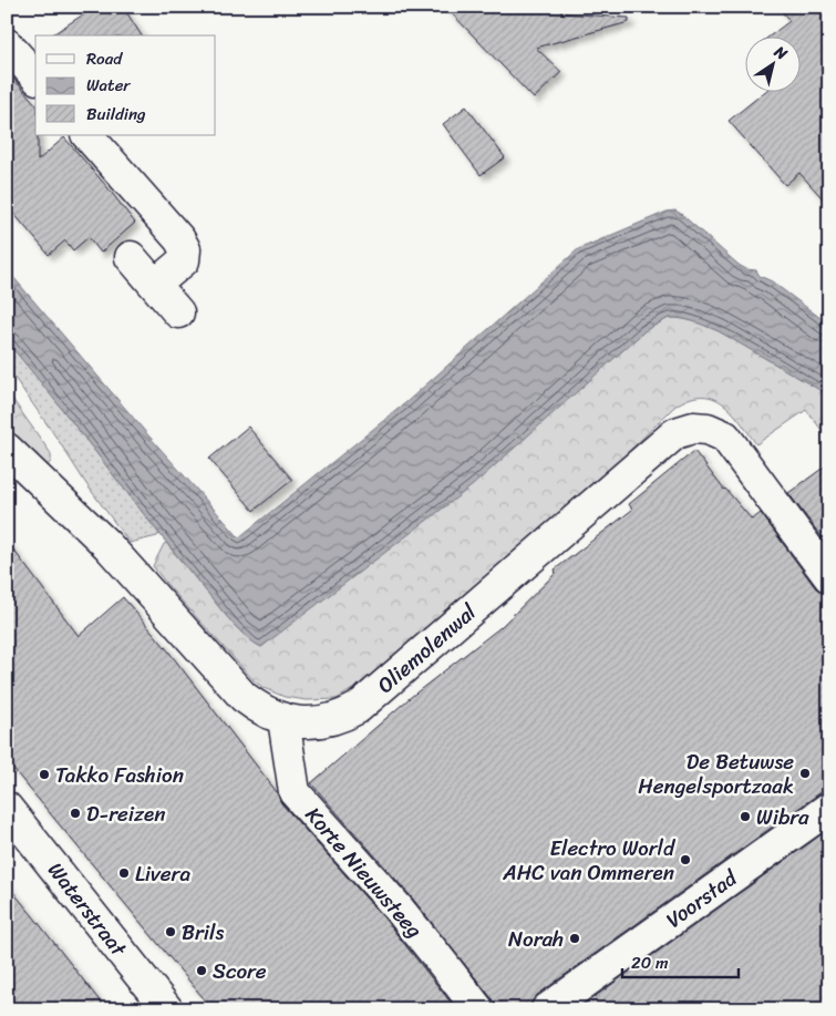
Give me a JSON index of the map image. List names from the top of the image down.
{
  "streets": {
    "street": [
      "Oliemolenwal",
      "Korte Nieuwsteeg",
      "Voorstad",
      "Waterstraat"
    ]
  },
  "crossings": [
    ["Oliemolenwal", "Korte Nieuwsteeg"]
  ],
  "places": [
    "De Betuwse Hengelsportzaak",
    "Takko Fashion",
    "D-reizen",
    "Wibra",
    "Electro World AHC van Ommeren",
    "Livera",
    "Brils",
    "Norah",
    "Score"
  ],
  "legend": ["Road", "Water", "Building"],
  "scale_bar": "20 m",
  "north": "top right"
}
